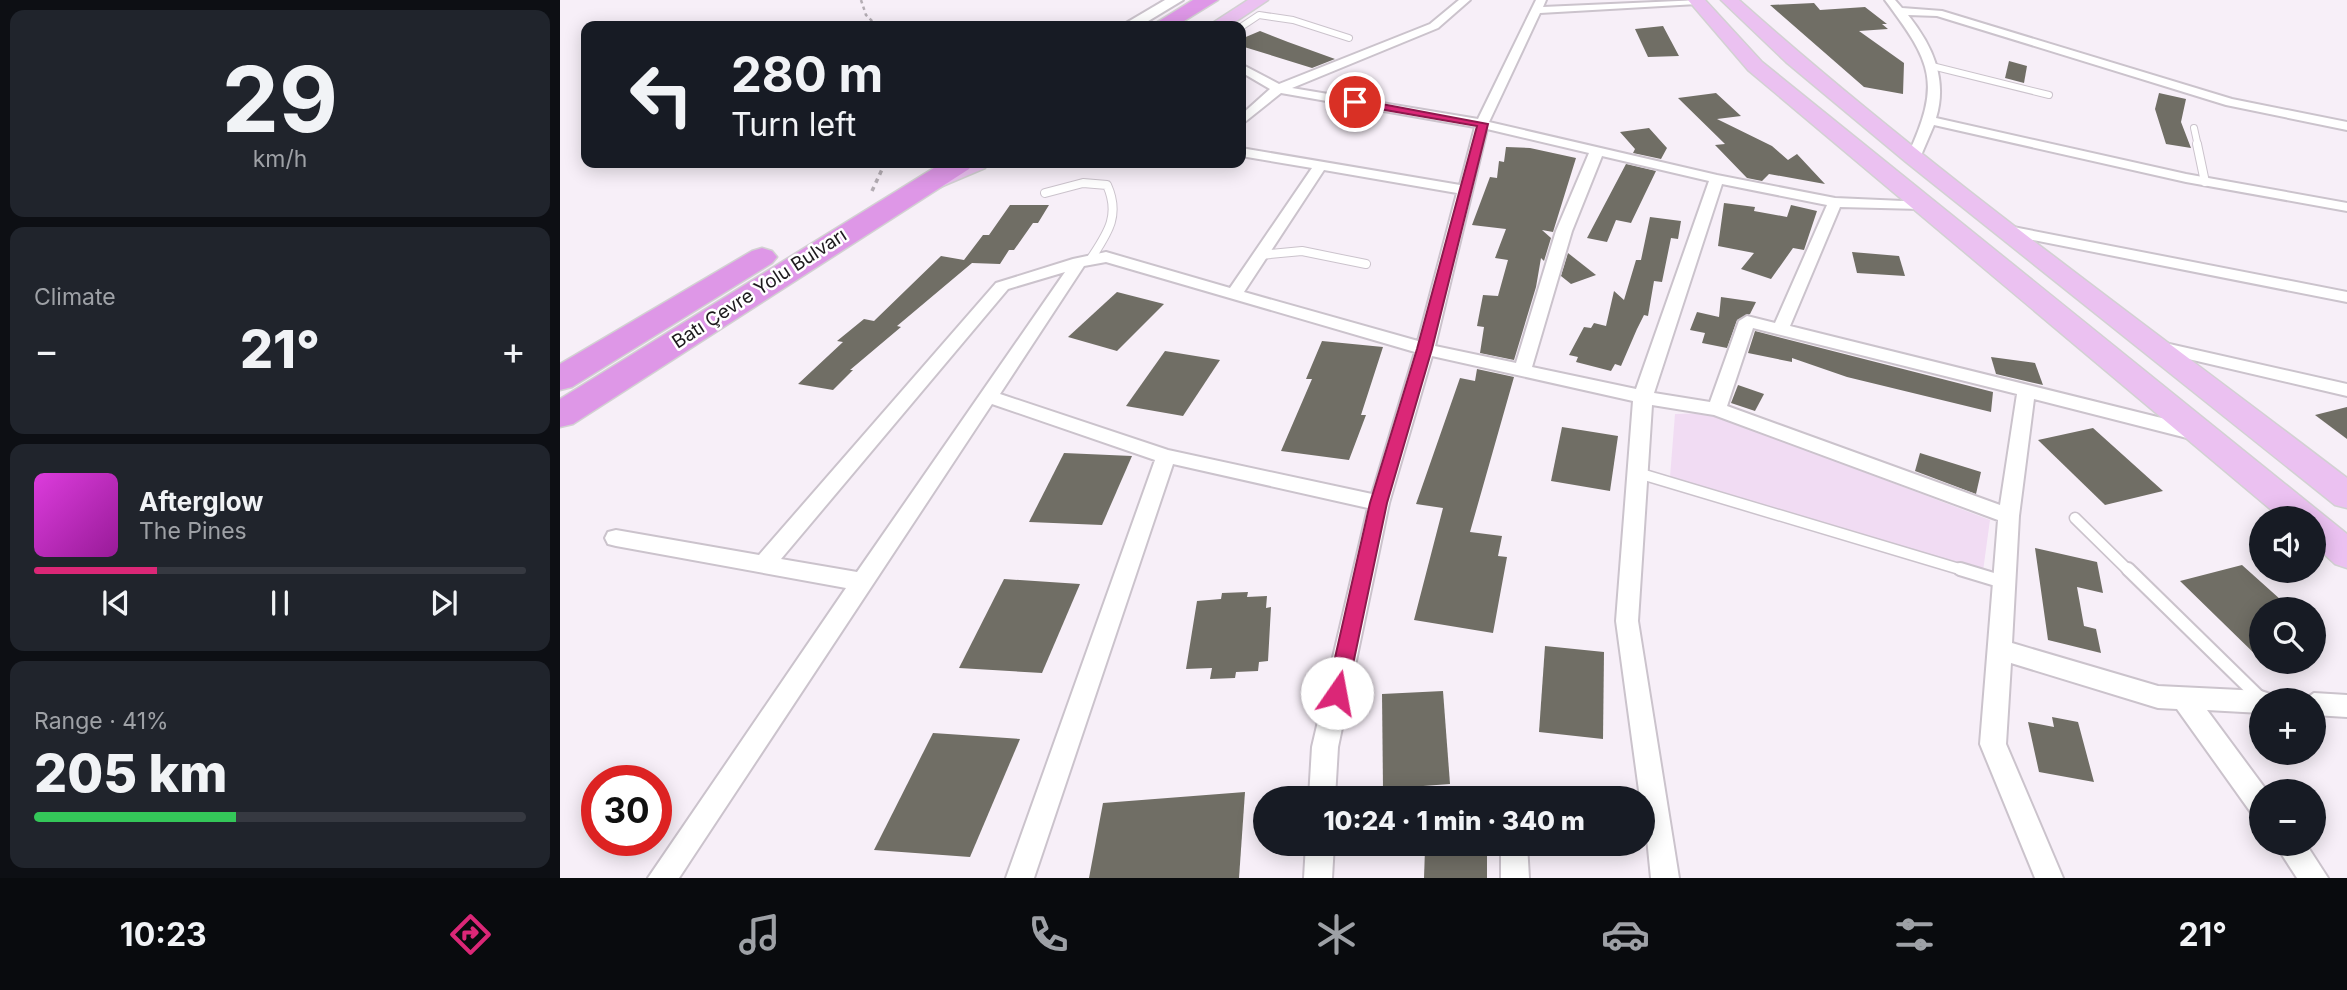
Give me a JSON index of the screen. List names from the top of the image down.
{
  "streets": {
    "highway": ["Batı Çevre Yolu Bulvarı"]
  },
  "page": {
    "tile": [
      ["29", "km/h"],
      "Climate",
      ["Range · 41%", "205 km"]
    ],
    "turn": ["280 m", "Turn left"],
    "heat": ["−", "21°", "+"],
    "song": ["Afterglow", "The Pines"],
    "map_buttons": ["+", "−"],
    "limit": "30",
    "trip": "10:24 · 1 min · 340 m",
    "tabs": ["10:23", "21°"]
  }
}
